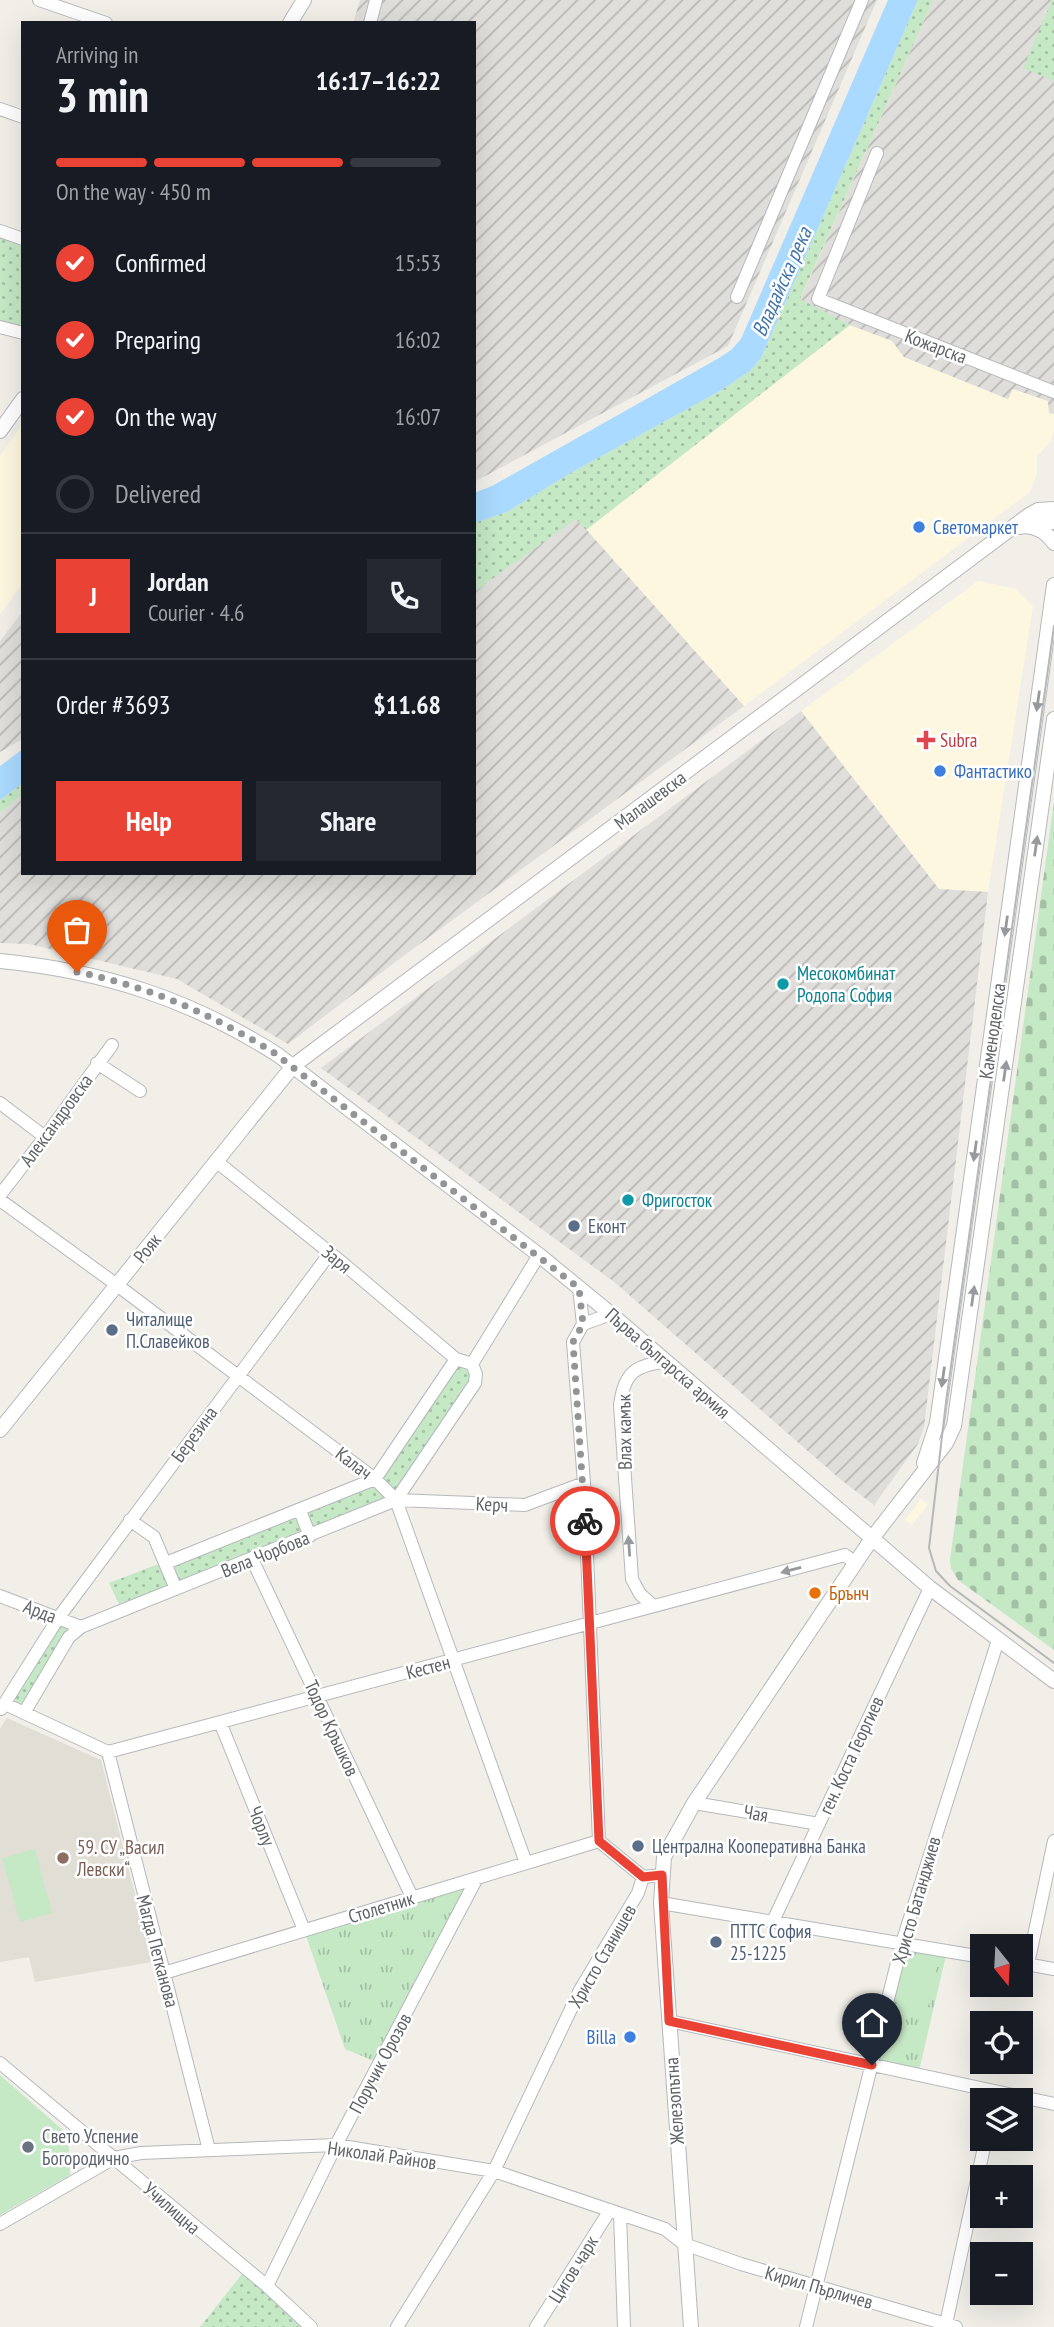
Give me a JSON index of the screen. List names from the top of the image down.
{
  "streets": {
    "street": [
      "Кожарска",
      "Малашевска",
      "Каменоделска",
      "Александровска",
      "Рояк",
      "Заря",
      "Първа българска армия",
      "Влах камък",
      "Березина",
      "Калач",
      "Керч",
      "Вела Чорбова",
      "Арда",
      "Кестен",
      "Тодор Кръшков",
      "ген. Коста Георгиев",
      "Чая",
      "Чорлу",
      "Христо Батанджиев",
      "Столетник",
      "Магда Петканова",
      "Христо Станишев",
      "Поручик Орозов",
      "Железопътна",
      "Николай Райнов",
      "Училищна",
      "Цигов чарк",
      "Кирил Пърличев"
    ]
  },
  "crossings": [
    ["Малашевска", "Рояк"],
    ["Малашевска", "Първа българска армия"],
    ["Каменоделска", "Първа българска армия"],
    ["Александровска", "Калач"],
    ["Рояк", "Заря"],
    ["Рояк", "Първа българска армия"],
    ["Рояк", "Калач"],
    ["Заря", "Березина"],
    ["Първа българска армия", "Влах камък"],
    ["Първа българска армия", "ген. Коста Георгиев"],
    ["Първа българска армия", "Христо Батанджиев"],
    ["Влах камък", "Кестен"],
    ["Березина", "Калач"],
    ["Березина", "Арда"],
    ["Калач", "Керч"],
    ["Калач", "Вела Чорбова"],
    ["Калач", "Кестен"],
    ["Калач", "Столетник"],
    ["Керч", "Вела Чорбова"],
    ["Вела Чорбова", "Арда"],
    ["Вела Чорбова", "Тодор Кръшков"],
    ["Кестен", "Тодор Кръшков"],
    ["Кестен", "Чорлу"],
    ["Кестен", "Магда Петканова"],
    ["Тодор Кръшков", "Столетник"],
    ["ген. Коста Георгиев", "Чая"],
    ["Чорлу", "Столетник"],
    ["Христо Батанджиев", "Кирил Пърличев"],
    ["Столетник", "Магда Петканова"],
    ["Столетник", "Поручик Орозов"],
    ["Магда Петканова", "Николай Райнов"],
    ["Христо Станишев", "Николай Райнов"],
    ["Поручик Орозов", "Николай Райнов"],
    ["Поручик Орозов", "Училищна"],
    ["Железопътна", "Николай Райнов"],
    ["Железопътна", "Кирил Пърличев"],
    ["Николай Райнов", "Училищна"],
    ["Николай Райнов", "Цигов чарк"],
    ["Николай Райнов", "Кирил Пърличев"]
  ],
  "water": ["Владайска река"],
  "places": {
    "other": [
      "Светомаркет",
      "Фантастико",
      "Месокомбинат Родопа София",
      "Фригосток",
      "Еконт",
      "Читалище П.Славейков",
      "Брънч",
      "Централна Кооперативна Банка",
      "59. СУ „Васил Левски“",
      "ПТТС София 25-1225",
      "Billa",
      "Свето Успение Богородично"
    ],
    "health": ["Subra"]
  },
  "north": "bottom",
  "page": {
    "heading": ["3 min", "Arriving in", "16:17–16:22"],
    "panel": [
      "Jordan",
      "Courier · 4.6",
      "Order #3693",
      "$11.68"
    ],
    "bar": "On the way · 450 m",
    "list": [
      ["Confirmed", "15:53"],
      ["Preparing", "16:02"],
      ["On the way", "16:07"],
      "Delivered"
    ],
    "round": "J",
    "buttons": ["Help", "Share"],
    "map_buttons": ["+", "−"]
  }
}
